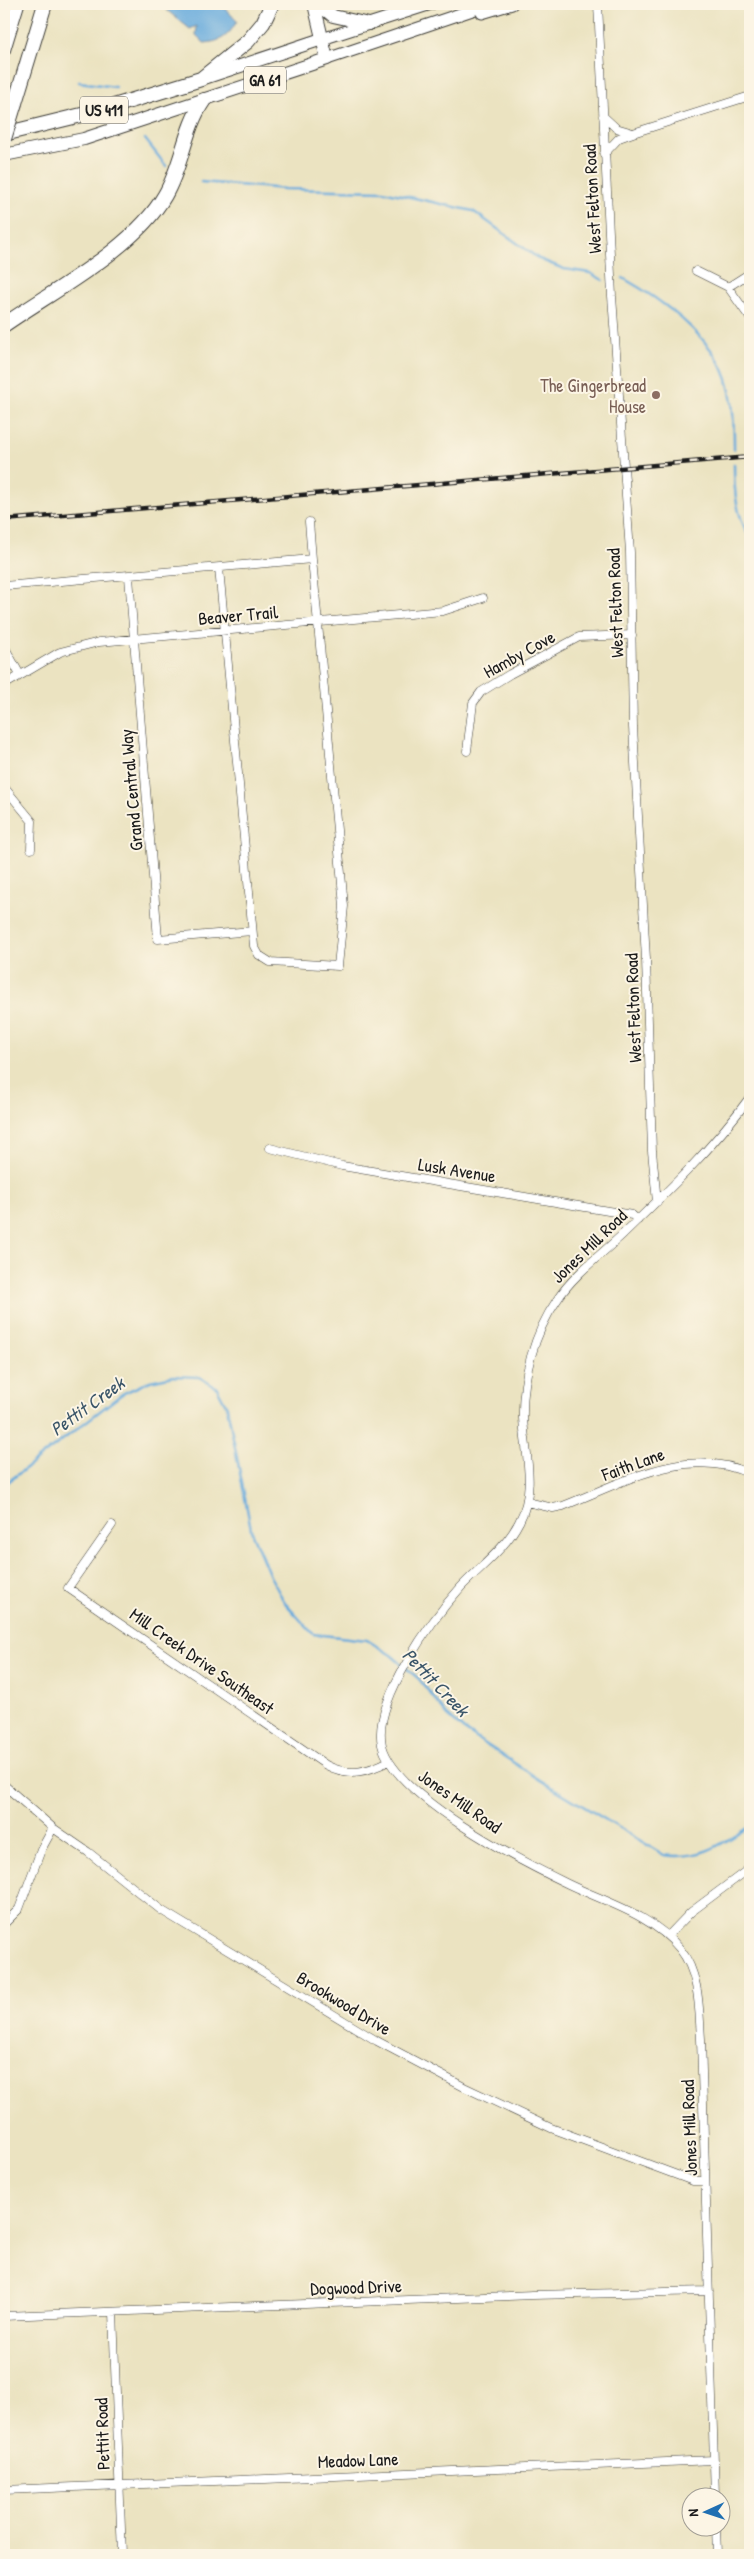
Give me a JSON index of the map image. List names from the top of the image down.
{
  "streets": {
    "highway": ["US 411"],
    "main road": ["GA 61"],
    "street": [
      "West Felton Road",
      "Beaver Trail",
      "Hamby Cove",
      "Grand Central Way",
      "Lusk Avenue",
      "Jones Mill Road",
      "Faith Lane",
      "Mill Creek Drive Southeast",
      "Brookwood Drive",
      "Dogwood Drive",
      "Pettit Road",
      "Meadow Lane"
    ]
  },
  "crossings": [
    ["GA 61", "US 411"],
    ["West Felton Road", "Hamby Cove"],
    ["West Felton Road", "Jones Mill Road"],
    ["Beaver Trail", "Grand Central Way"],
    ["Lusk Avenue", "Jones Mill Road"],
    ["Jones Mill Road", "Faith Lane"],
    ["Jones Mill Road", "Mill Creek Drive Southeast"],
    ["Jones Mill Road", "Brookwood Drive"],
    ["Jones Mill Road", "Dogwood Drive"],
    ["Jones Mill Road", "Meadow Lane"],
    ["Dogwood Drive", "Pettit Road"],
    ["Pettit Road", "Meadow Lane"]
  ],
  "water": ["Pettit Creek"],
  "places": ["The Gingerbread House"],
  "north": "left"
}
